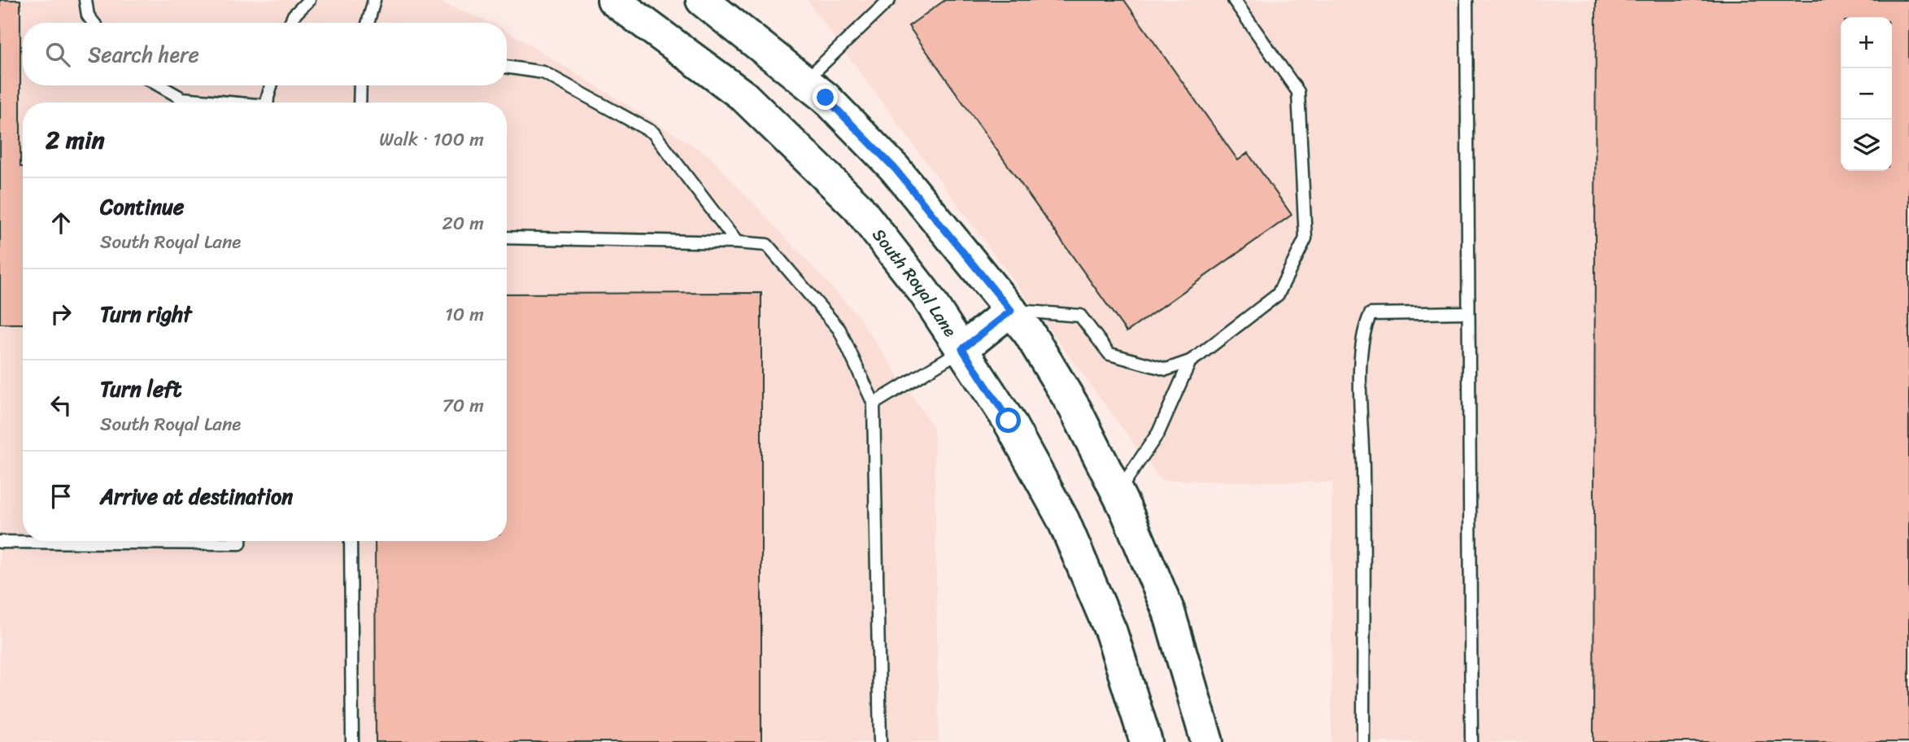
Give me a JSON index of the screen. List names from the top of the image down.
{
  "streets": {
    "main road": ["South Royal Lane"]
  },
  "page": {
    "map_buttons": ["+", "−"],
    "search": "Search here",
    "heading": ["2 min", "Walk · 100 m"],
    "list": [
      ["Continue", "South Royal Lane", "20 m"],
      ["Turn right", "10 m"],
      ["Turn left", "South Royal Lane", "70 m"],
      "Arrive at destination"
    ]
  }
}
